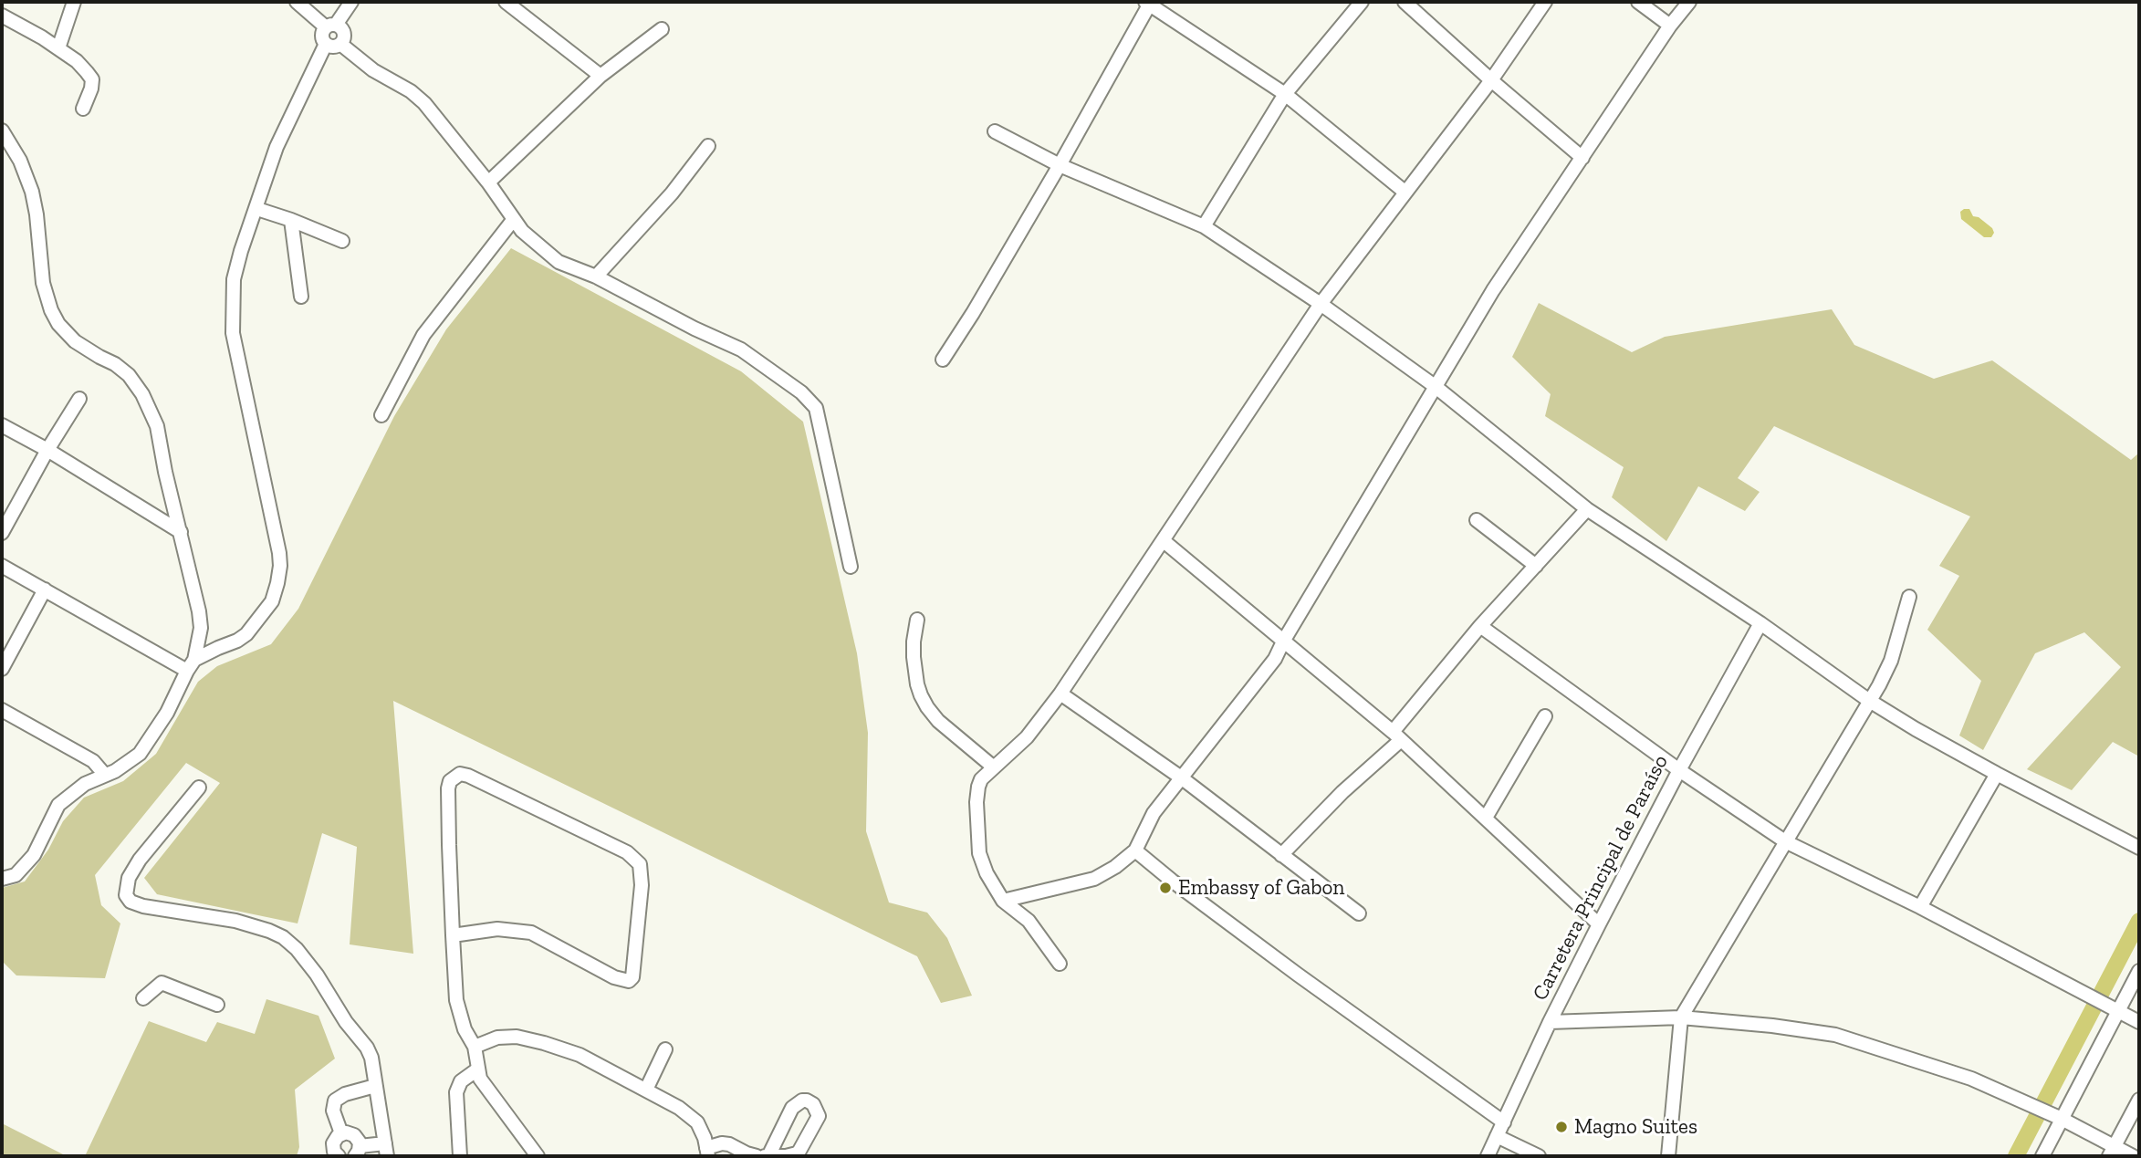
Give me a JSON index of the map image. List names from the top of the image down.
{
  "streets": {
    "street": ["Carretera Principal de Paraíso"]
  },
  "places": ["Embassy of Gabon", "Magno Suites"]
}
